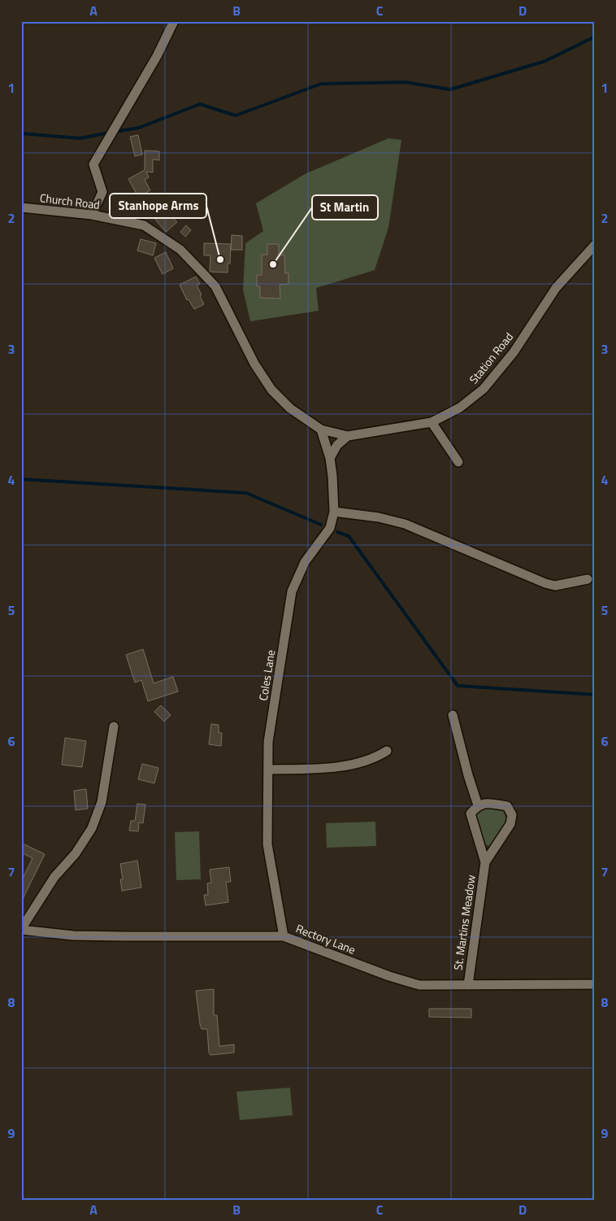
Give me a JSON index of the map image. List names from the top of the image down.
{
  "streets": {
    "street": [
      "Church Road",
      "Station Road",
      "Coles Lane",
      "St. Martins Meadow",
      "Rectory Lane"
    ]
  },
  "crossings": [
    ["Church Road", "Station Road"],
    ["Church Road", "Coles Lane"],
    ["Station Road", "Coles Lane"],
    ["Coles Lane", "Rectory Lane"],
    ["St. Martins Meadow", "Rectory Lane"]
  ],
  "places": ["Stanhope Arms", "St Martin"],
  "grid": {
    "columns": [
      "A",
      "B",
      "C",
      "D"
    ],
    "rows": [
      "1",
      "2",
      "3",
      "4",
      "5",
      "6",
      "7",
      "8",
      "9"
    ]
  }
}
